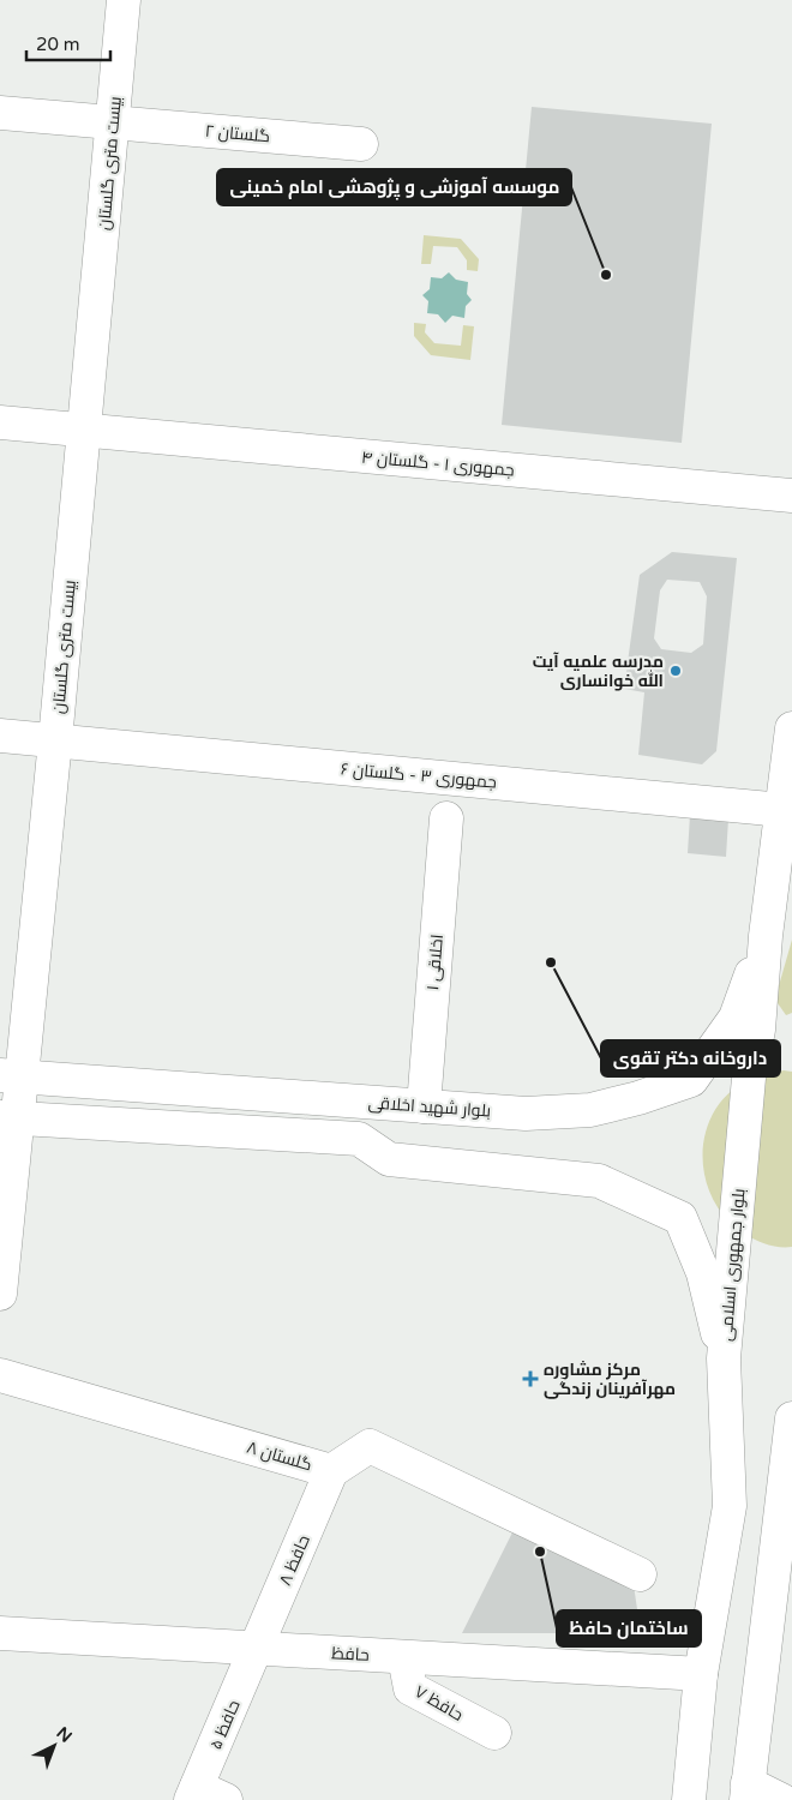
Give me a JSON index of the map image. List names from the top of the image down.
{
  "streets": {
    "street": [
      "گلستان ۲",
      "بیست متری گلستان",
      "جمهوری ۱ - گلستان ۴",
      "جمهوری ۳ - گلستان ۶",
      "اخلاقی ۱",
      "بلوار شهید اخلاقی",
      "بلوار جمهوری اسلامی",
      "گلستان ۸",
      "حافظ ۸",
      "حافظ",
      "حافظ ۷",
      "حافظ ۵"
    ]
  },
  "crossings": [
    ["گلستان ۲", "بیست متری گلستان"],
    ["بیست متری گلستان", "جمهوری ۱ - گلستان ۴"],
    ["بیست متری گلستان", "جمهوری ۳ - گلستان ۶"],
    ["بیست متری گلستان", "بلوار شهید اخلاقی"],
    ["جمهوری ۳ - گلستان ۶", "بلوار جمهوری اسلامی"],
    ["اخلاقی ۱", "بلوار شهید اخلاقی"],
    ["بلوار شهید اخلاقی", "بلوار جمهوری اسلامی"],
    ["بلوار جمهوری اسلامی", "حافظ"],
    ["گلستان ۸", "حافظ ۸"],
    ["حافظ ۸", "حافظ"],
    ["حافظ ۸", "حافظ ۵"],
    ["حافظ", "حافظ ۷"],
    ["حافظ", "حافظ ۵"]
  ],
  "places": {
    "other": [
      "موسسه آموزشی و پژوهشی امام خمینی",
      "مدرسه علمیه آیت الله خوانساری",
      "داروخانه دکتر تقوی",
      "ساختمان حافظ"
    ],
    "health": ["مرکز مشاوره مهرآفرینان زندگی"]
  },
  "scale_bar": "20 m",
  "north": "top right"
}
